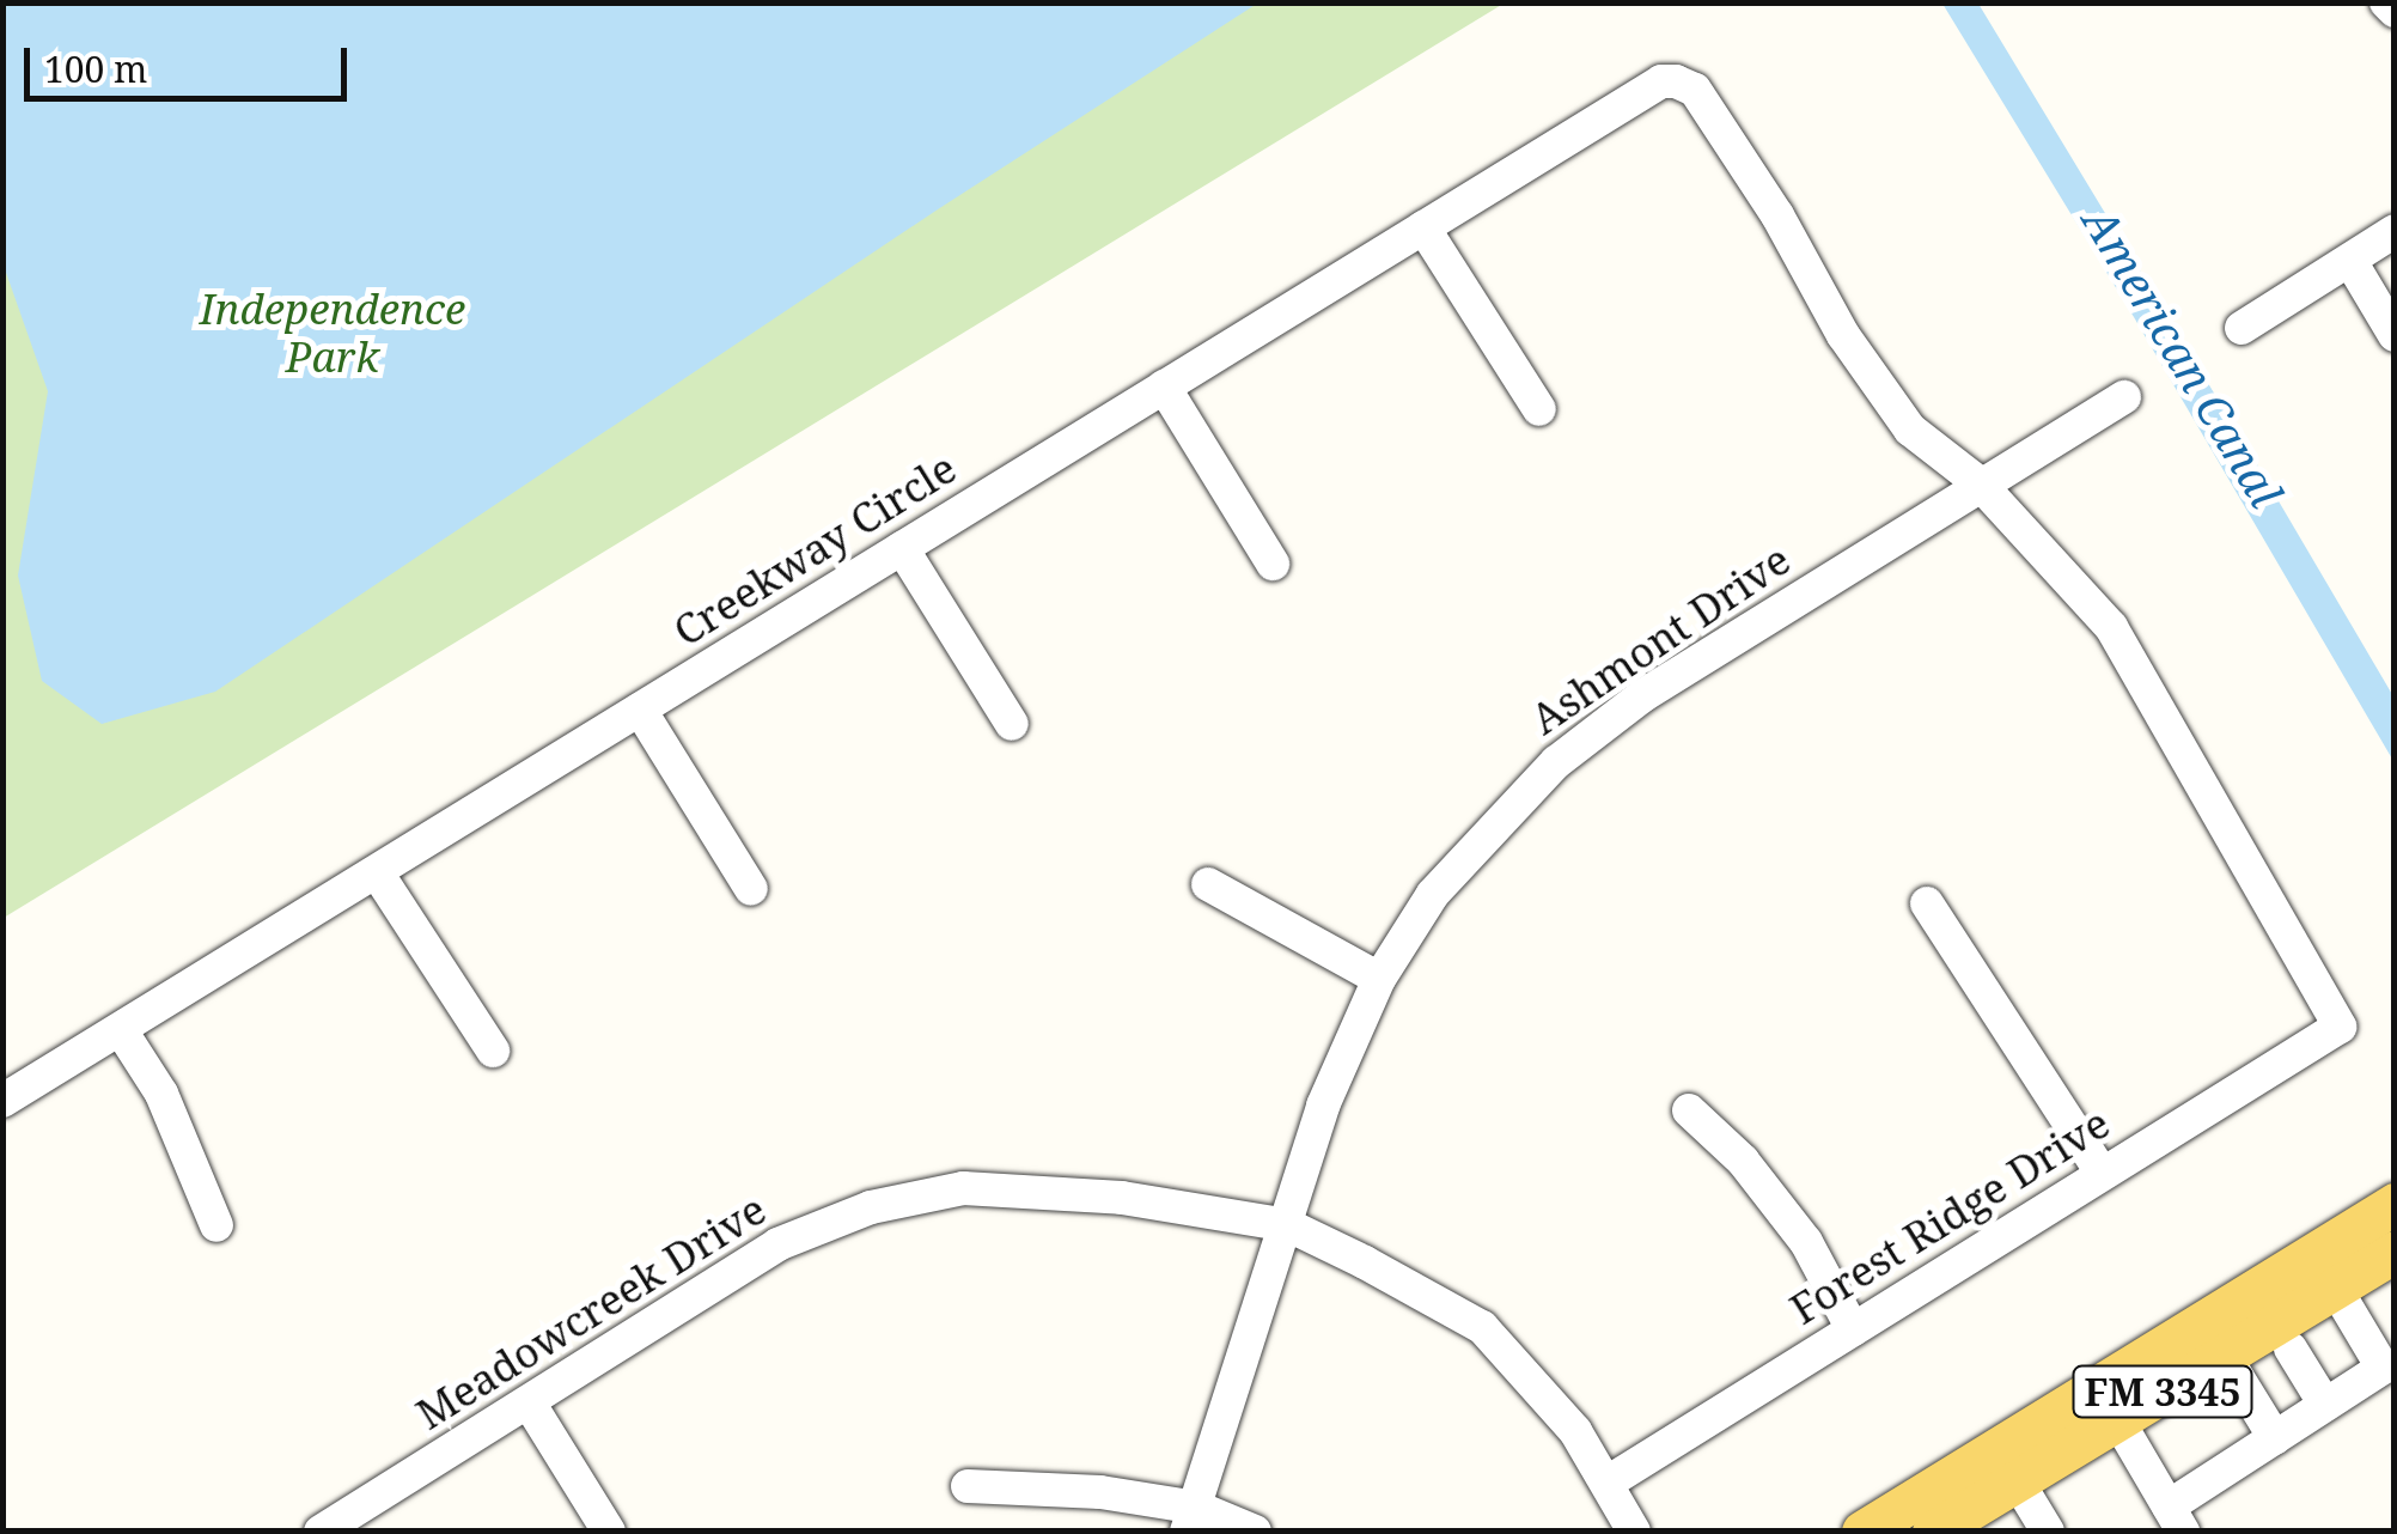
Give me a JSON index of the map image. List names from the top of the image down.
{
  "streets": {
    "main road": ["FM 3345"],
    "street": [
      "Creekway Circle",
      "Ashmont Drive",
      "Forest Ridge Drive",
      "Meadowcreek Drive"
    ]
  },
  "crossings": [
    ["Creekway Circle", "Ashmont Drive"],
    ["Creekway Circle", "Forest Ridge Drive"],
    ["Ashmont Drive", "Forest Ridge Drive"],
    ["Ashmont Drive", "Meadowcreek Drive"],
    ["Forest Ridge Drive", "Meadowcreek Drive"]
  ],
  "water": ["American Canal"],
  "parks": ["Independence Park"],
  "scale_bar": "100 m"
}
